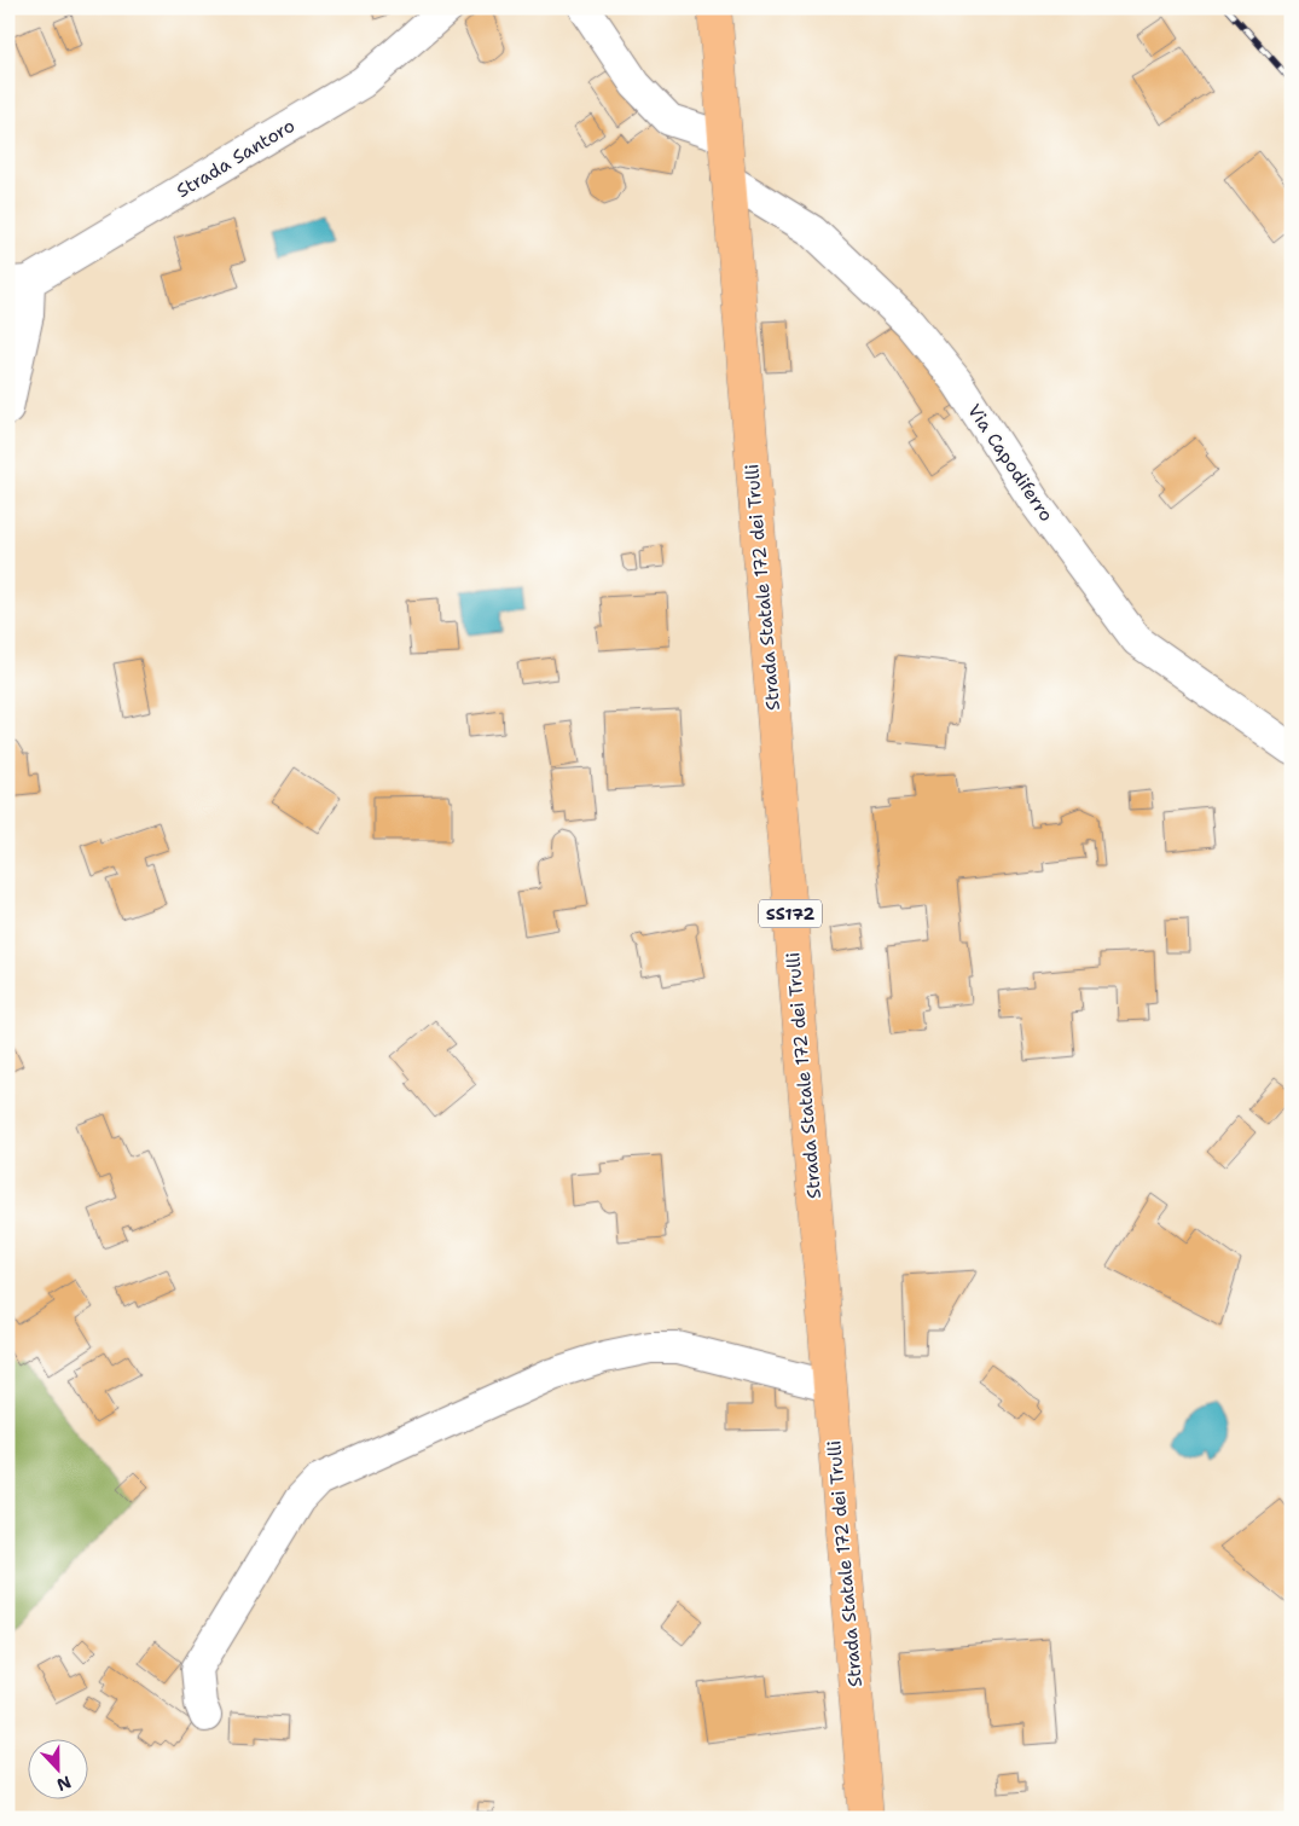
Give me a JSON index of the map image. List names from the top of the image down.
{
  "streets": {
    "main road": ["Strada Statale 172 dei Trulli", "SS172"],
    "street": ["Strada Santoro", "Via Capodiferro"]
  },
  "crossings": [
    ["Via Capodiferro", "Strada Statale 172 dei Trulli"]
  ],
  "north": "bottom"
}
